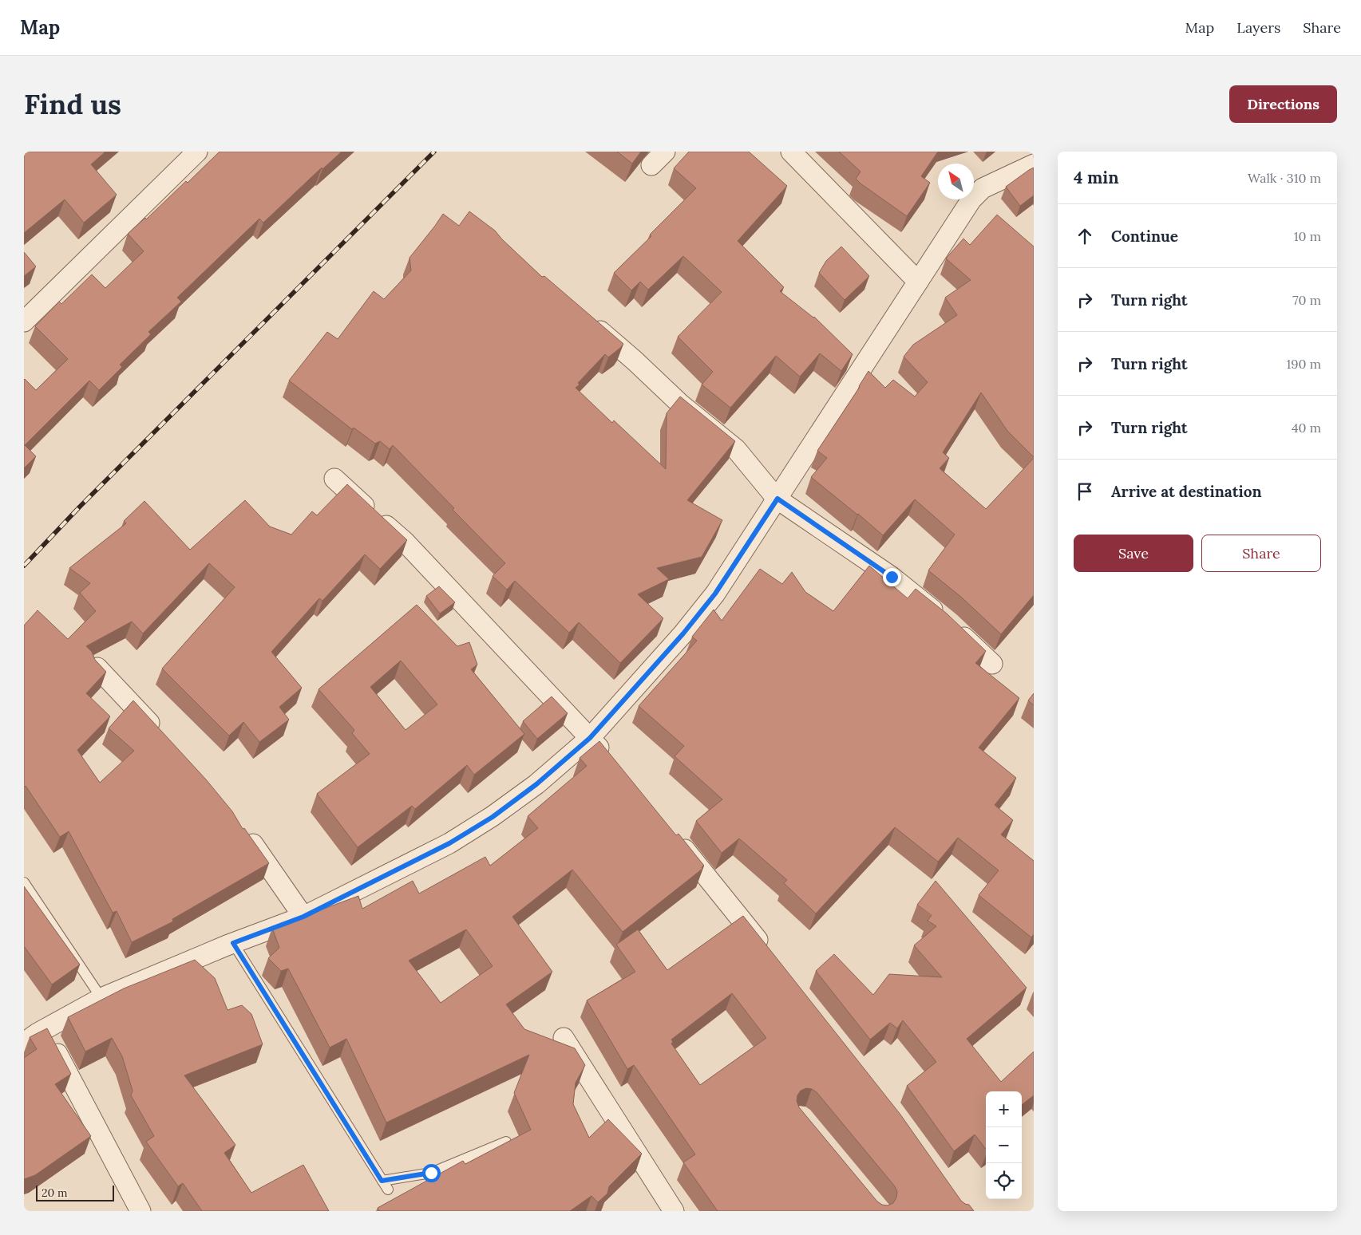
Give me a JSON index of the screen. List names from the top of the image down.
{
  "scale_bar": "20 m",
  "north": "top left",
  "page": {
    "header": "Map",
    "nav": ["Map", "Layers", "Share"],
    "buttons": [
      "Directions",
      ["Save", "Share"]
    ],
    "title": "Find us",
    "heading": ["4 min", "Walk · 310 m"],
    "list": [
      ["Continue", "10 m"],
      ["Turn right", "70 m"],
      ["Turn right", "190 m"],
      ["Turn right", "40 m"],
      "Arrive at destination"
    ],
    "map_buttons": ["+", "−"],
    "scale": "20 m"
  }
}
